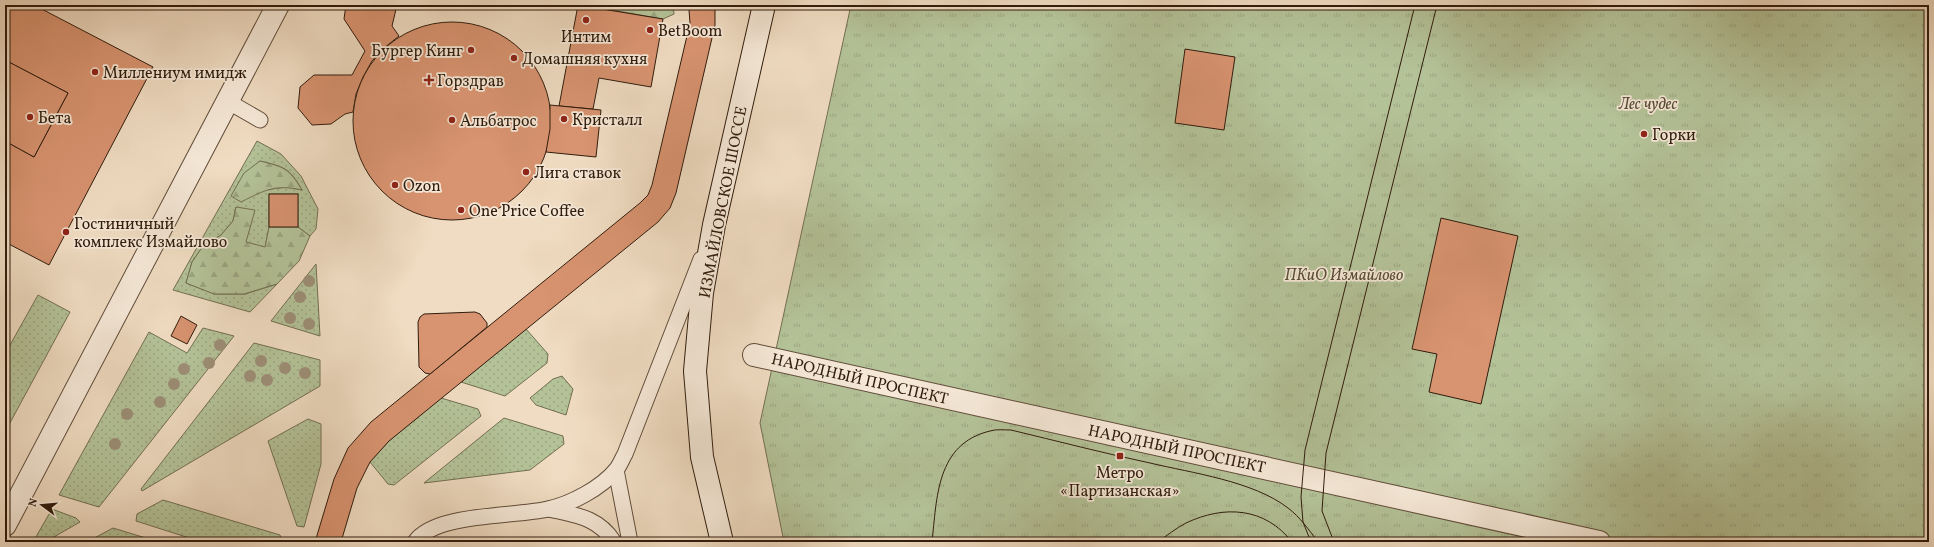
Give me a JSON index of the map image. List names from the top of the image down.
{
  "streets": {
    "street": ["ИЗМАЙЛОВСКОЕ ШОССЕ", "НАРОДНЫЙ ПРОСПЕКТ"]
  },
  "parks": ["Лес чудес", "ПКиО Измайлово"],
  "places": {
    "other": [
      "Интим",
      "BetBoom",
      "Бургер Кинг",
      "Домашняя кухня",
      "Миллениум имидж",
      "Бета",
      "Кристалл",
      "Альбатрос",
      "Горки",
      "Лига ставок",
      "Ozon",
      "One Price Coffee",
      "Гостиничный комплекс Измайлово"
    ],
    "health": ["Горздрав"],
    "transit": ["Метро «Партизанская»"]
  },
  "north": "left"
}
